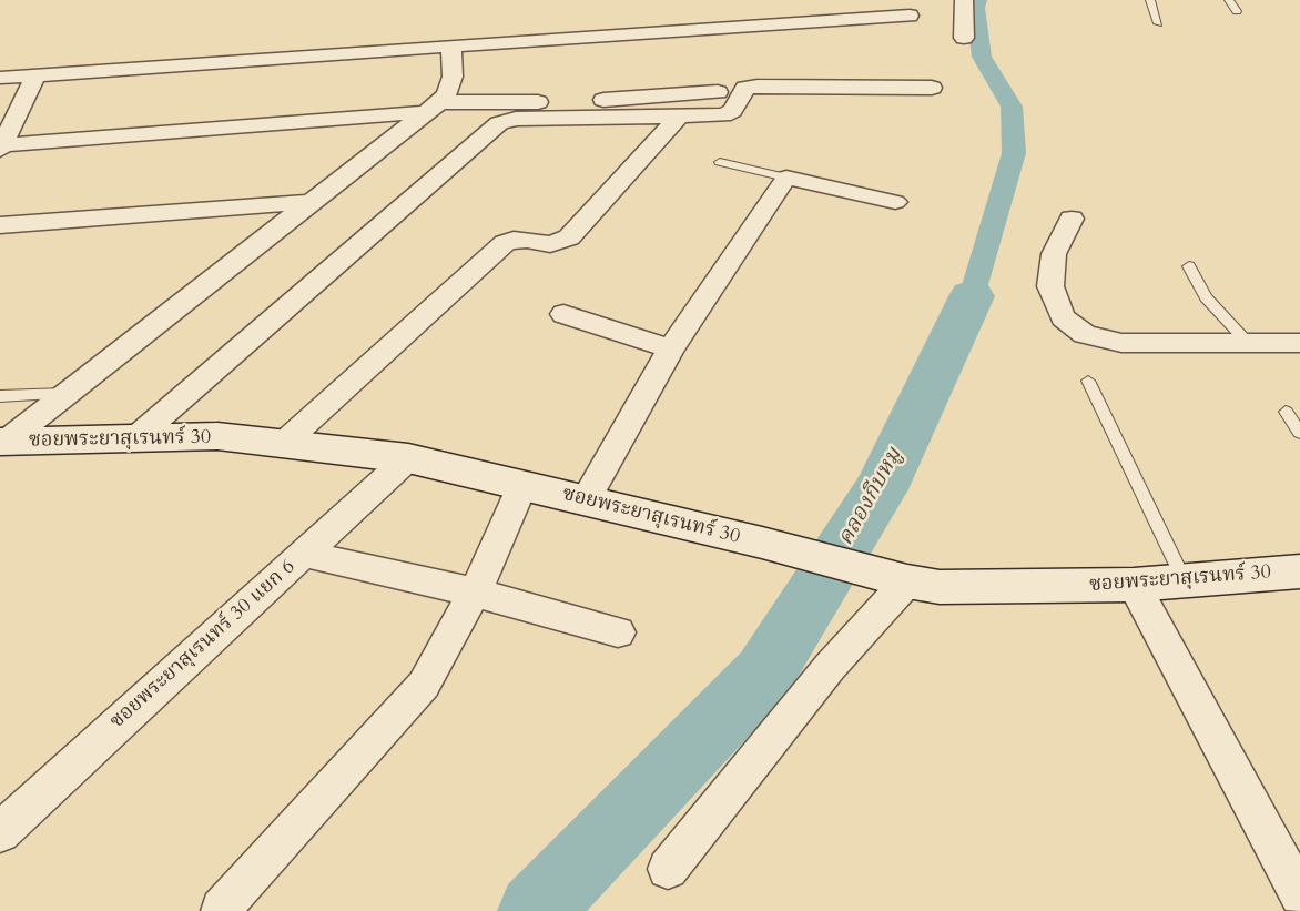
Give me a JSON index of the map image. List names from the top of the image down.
{
  "streets": {
    "street": ["ซอยพระยาสุเรนทร์ 30", "ซอยพระยาสุเรนทร์ 30 แยก 6"]
  },
  "crossings": [
    ["ซอยพระยาสุเรนทร์ 30", "ซอยพระยาสุเรนทร์ 30 แยก 6"]
  ],
  "water": ["คลองกีบหมู"]
}
